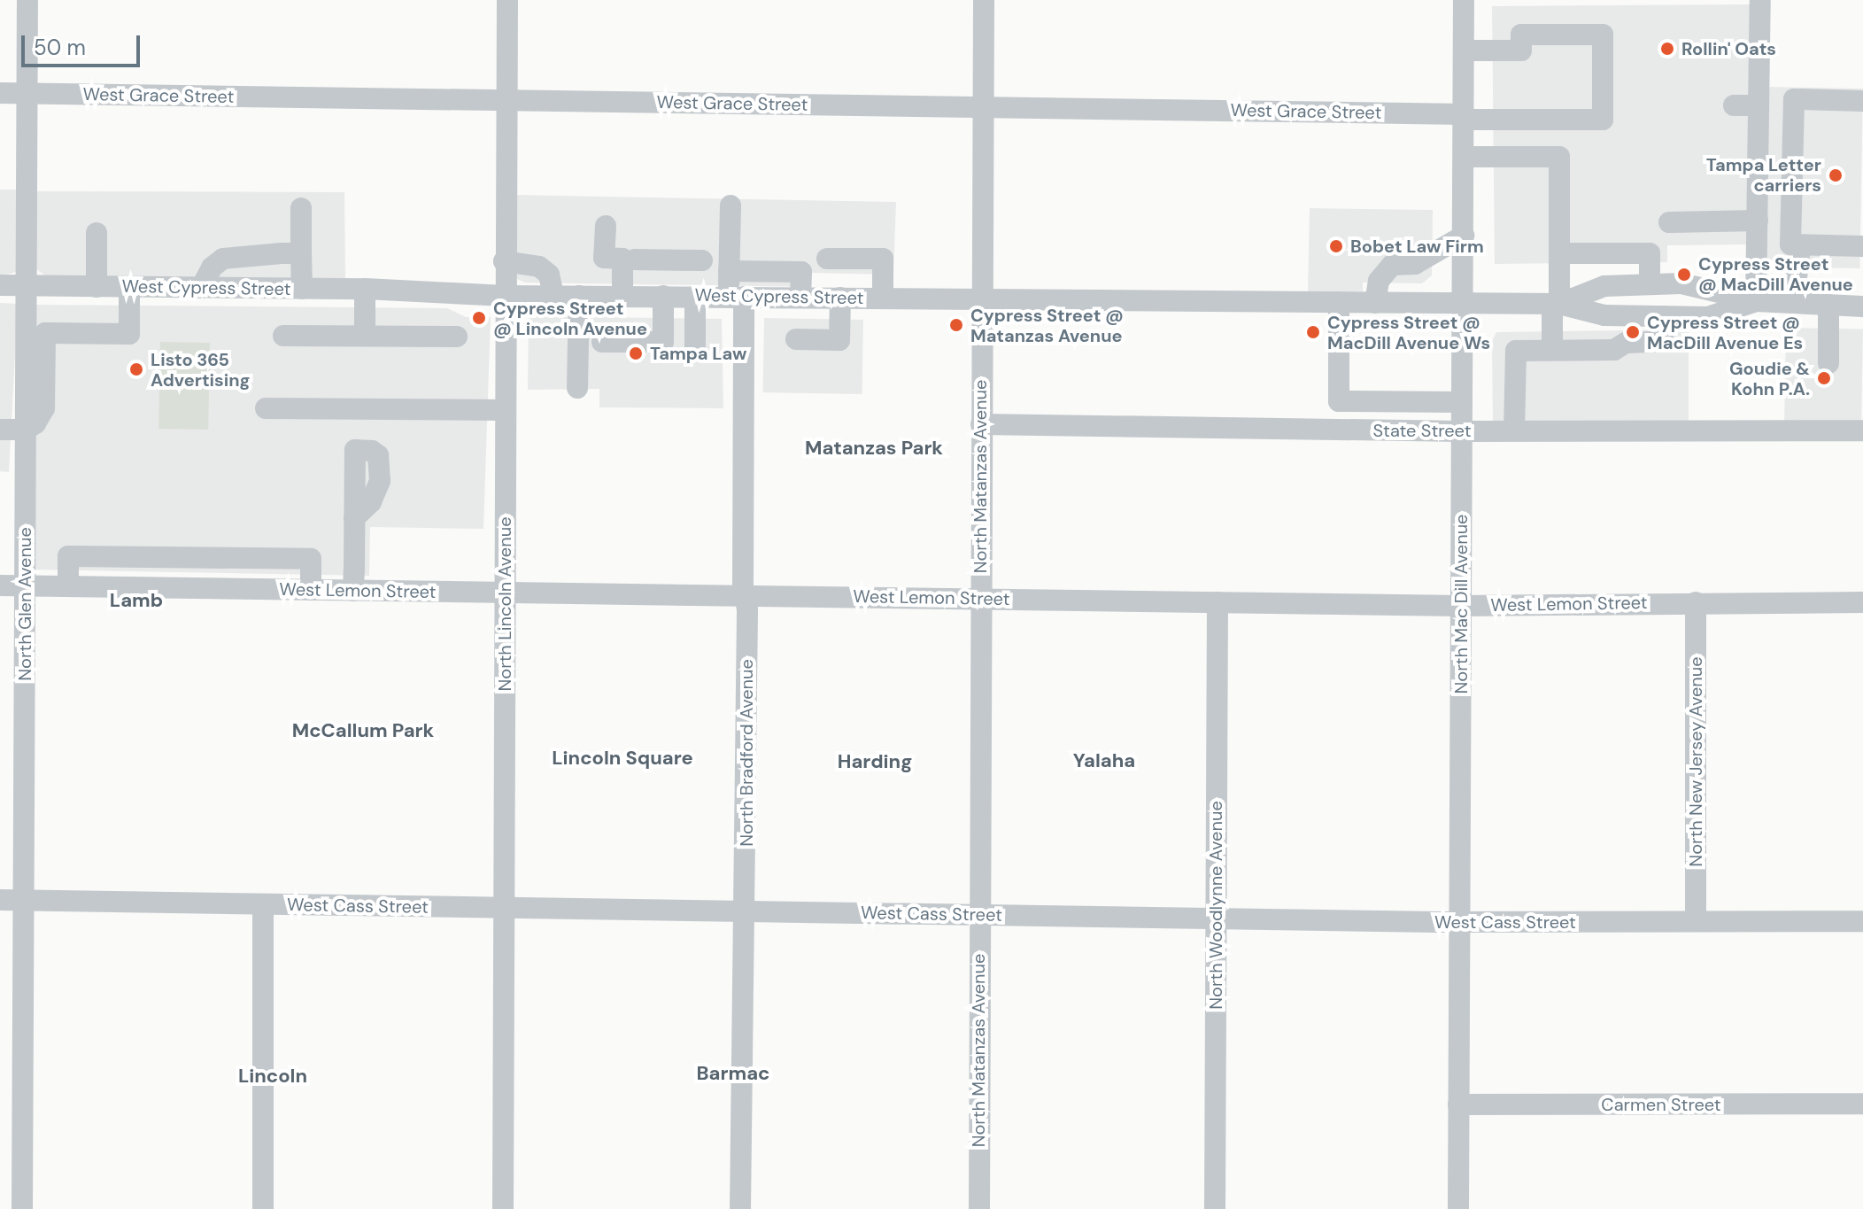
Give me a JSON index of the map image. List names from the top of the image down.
{
  "streets": {
    "street": [
      "West Grace Street",
      "West Cypress Street",
      "State Street",
      "North Matanzas Avenue",
      "West Lemon Street",
      "North Glen Avenue",
      "North Lincoln Avenue",
      "North Mac Dill Avenue",
      "North Bradford Avenue",
      "North New Jersey Avenue",
      "North Woodlynne Avenue",
      "West Cass Street",
      "Carmen Street"
    ]
  },
  "crossings": [
    ["West Grace Street", "North Matanzas Avenue"],
    ["West Grace Street", "North Glen Avenue"],
    ["West Grace Street", "North Lincoln Avenue"],
    ["West Grace Street", "North Mac Dill Avenue"],
    ["West Cypress Street", "North Matanzas Avenue"],
    ["West Cypress Street", "North Glen Avenue"],
    ["West Cypress Street", "North Lincoln Avenue"],
    ["West Cypress Street", "North Mac Dill Avenue"],
    ["West Cypress Street", "North Bradford Avenue"],
    ["State Street", "North Matanzas Avenue"],
    ["State Street", "North Mac Dill Avenue"],
    ["North Matanzas Avenue", "West Lemon Street"],
    ["North Matanzas Avenue", "West Cass Street"],
    ["West Lemon Street", "North Glen Avenue"],
    ["West Lemon Street", "North Lincoln Avenue"],
    ["West Lemon Street", "North Mac Dill Avenue"],
    ["West Lemon Street", "North Bradford Avenue"],
    ["West Lemon Street", "North New Jersey Avenue"],
    ["West Lemon Street", "North Woodlynne Avenue"],
    ["North Glen Avenue", "West Cass Street"],
    ["North Lincoln Avenue", "West Cass Street"],
    ["North Mac Dill Avenue", "West Cass Street"],
    ["North Mac Dill Avenue", "Carmen Street"],
    ["North Bradford Avenue", "West Cass Street"],
    ["North New Jersey Avenue", "West Cass Street"],
    ["North Woodlynne Avenue", "West Cass Street"]
  ],
  "districts": [
    "Matanzas Park",
    "Lamb",
    "McCallum Park",
    "Lincoln Square",
    "Yalaha",
    "Harding",
    "Barmac",
    "Lincoln"
  ],
  "places": [
    "Rollin' Oats",
    "Tampa Letter carriers",
    "Bobet Law Firm",
    "Cypress Street @ MacDill Avenue",
    "Cypress Street @ Lincoln Avenue",
    "Cypress Street @ Matanzas Avenue",
    "Cypress Street @ MacDill Avenue Ws",
    "Cypress Street @ MacDill Avenue Es",
    "Tampa Law",
    "Listo 365 Advertising",
    "Goudie & Kohn P.A."
  ],
  "scale_bar": "50 m"
}
